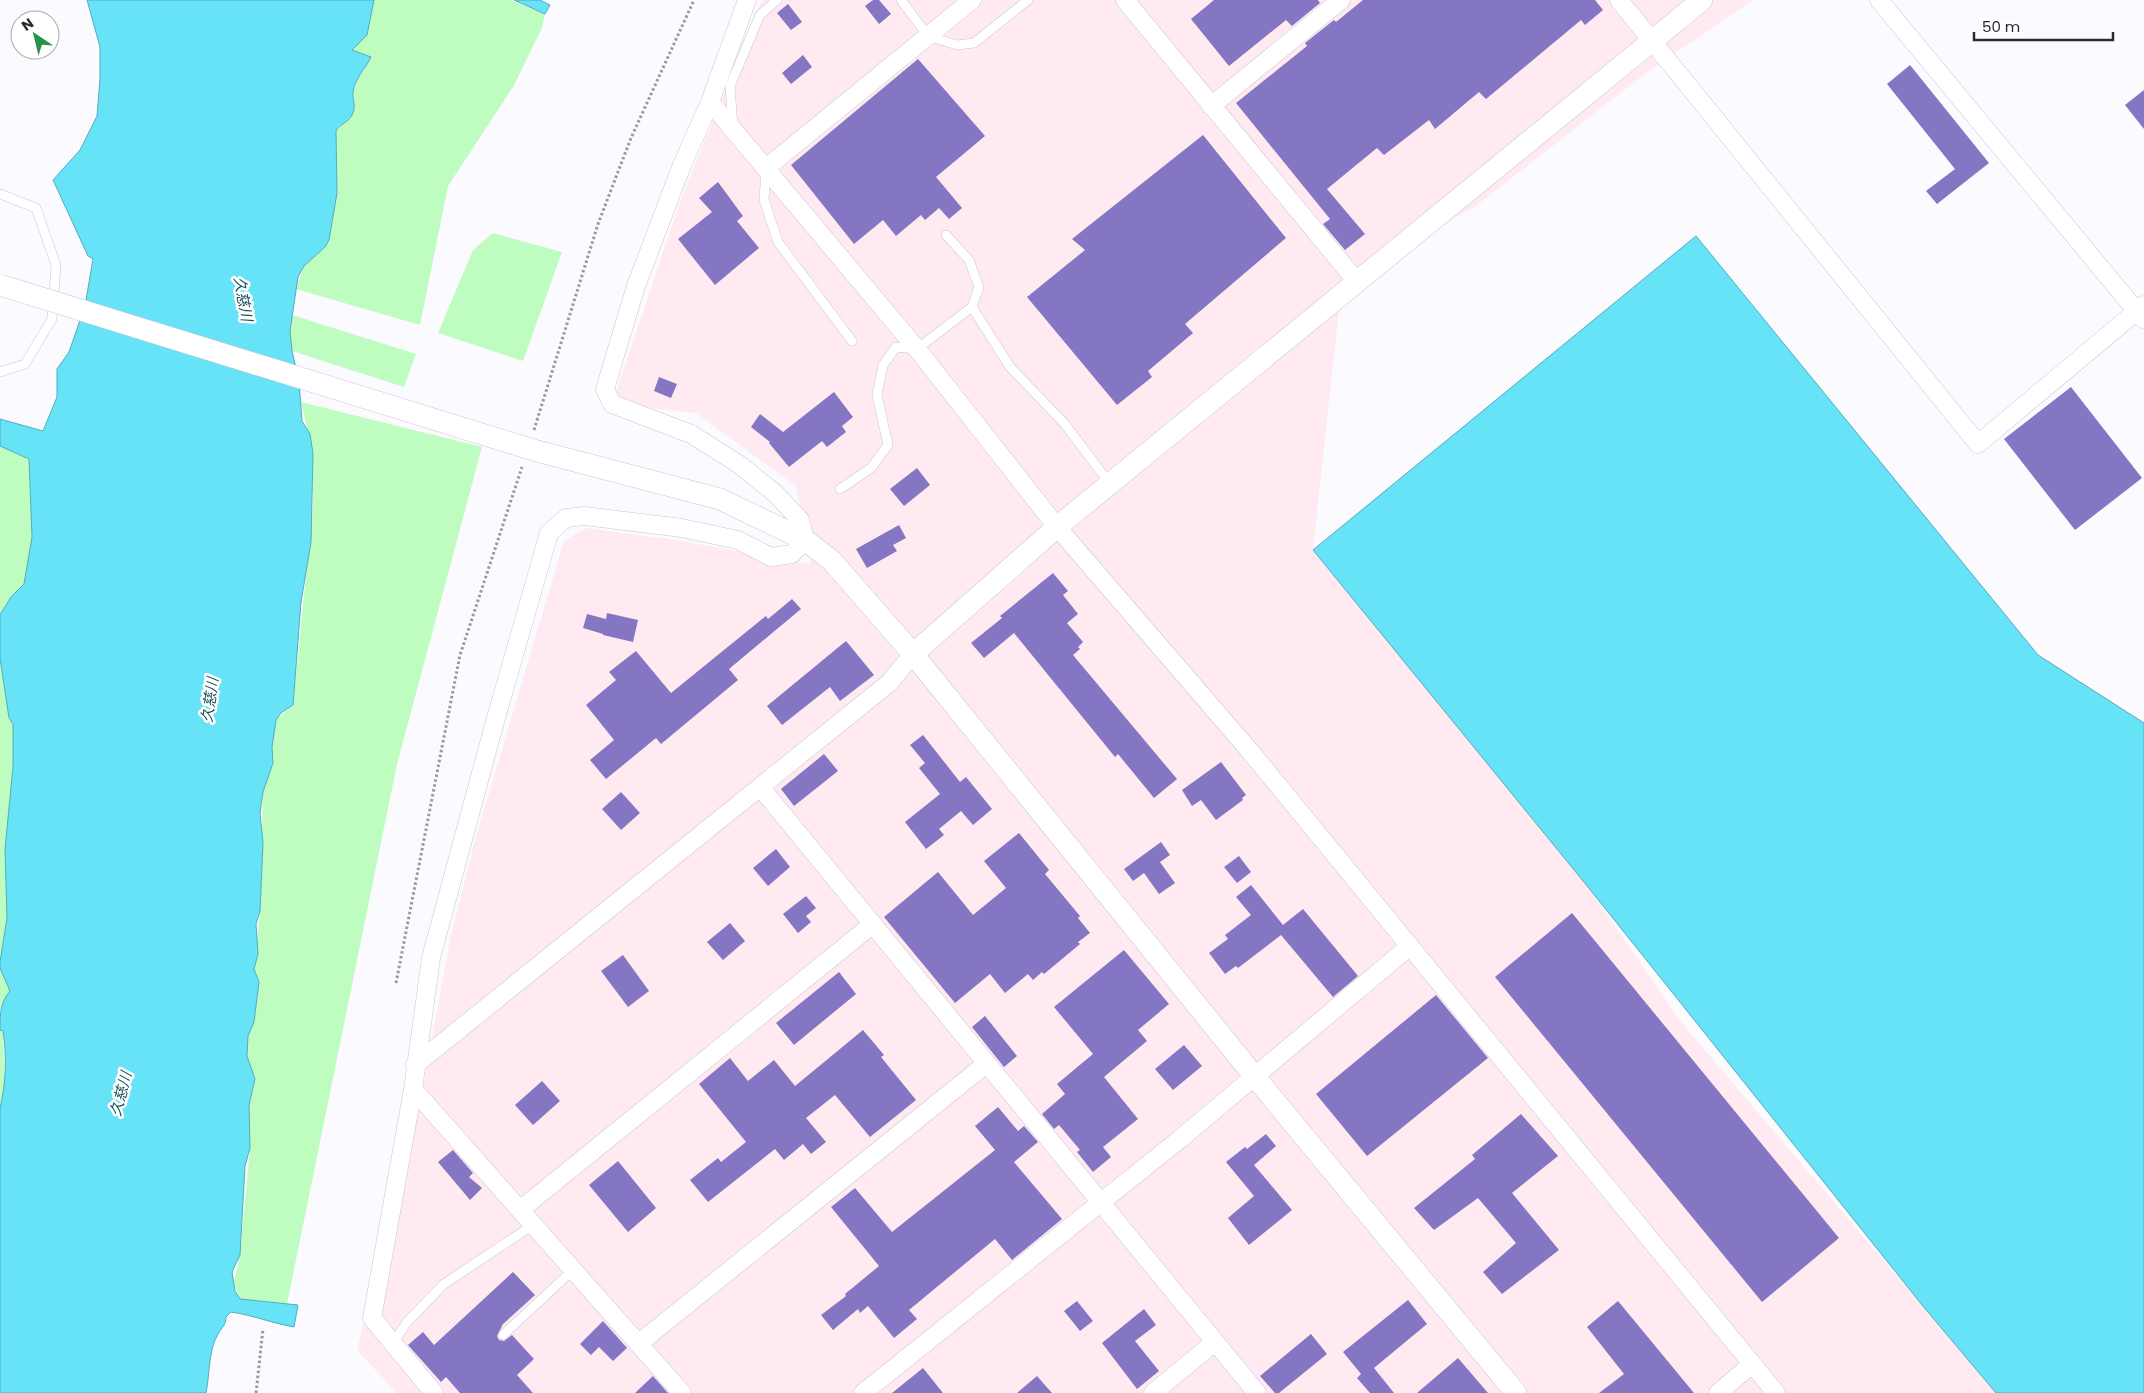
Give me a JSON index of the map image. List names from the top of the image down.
{
  "water": ["久慈川"],
  "scale_bar": "50 m",
  "north": "top left"
}
